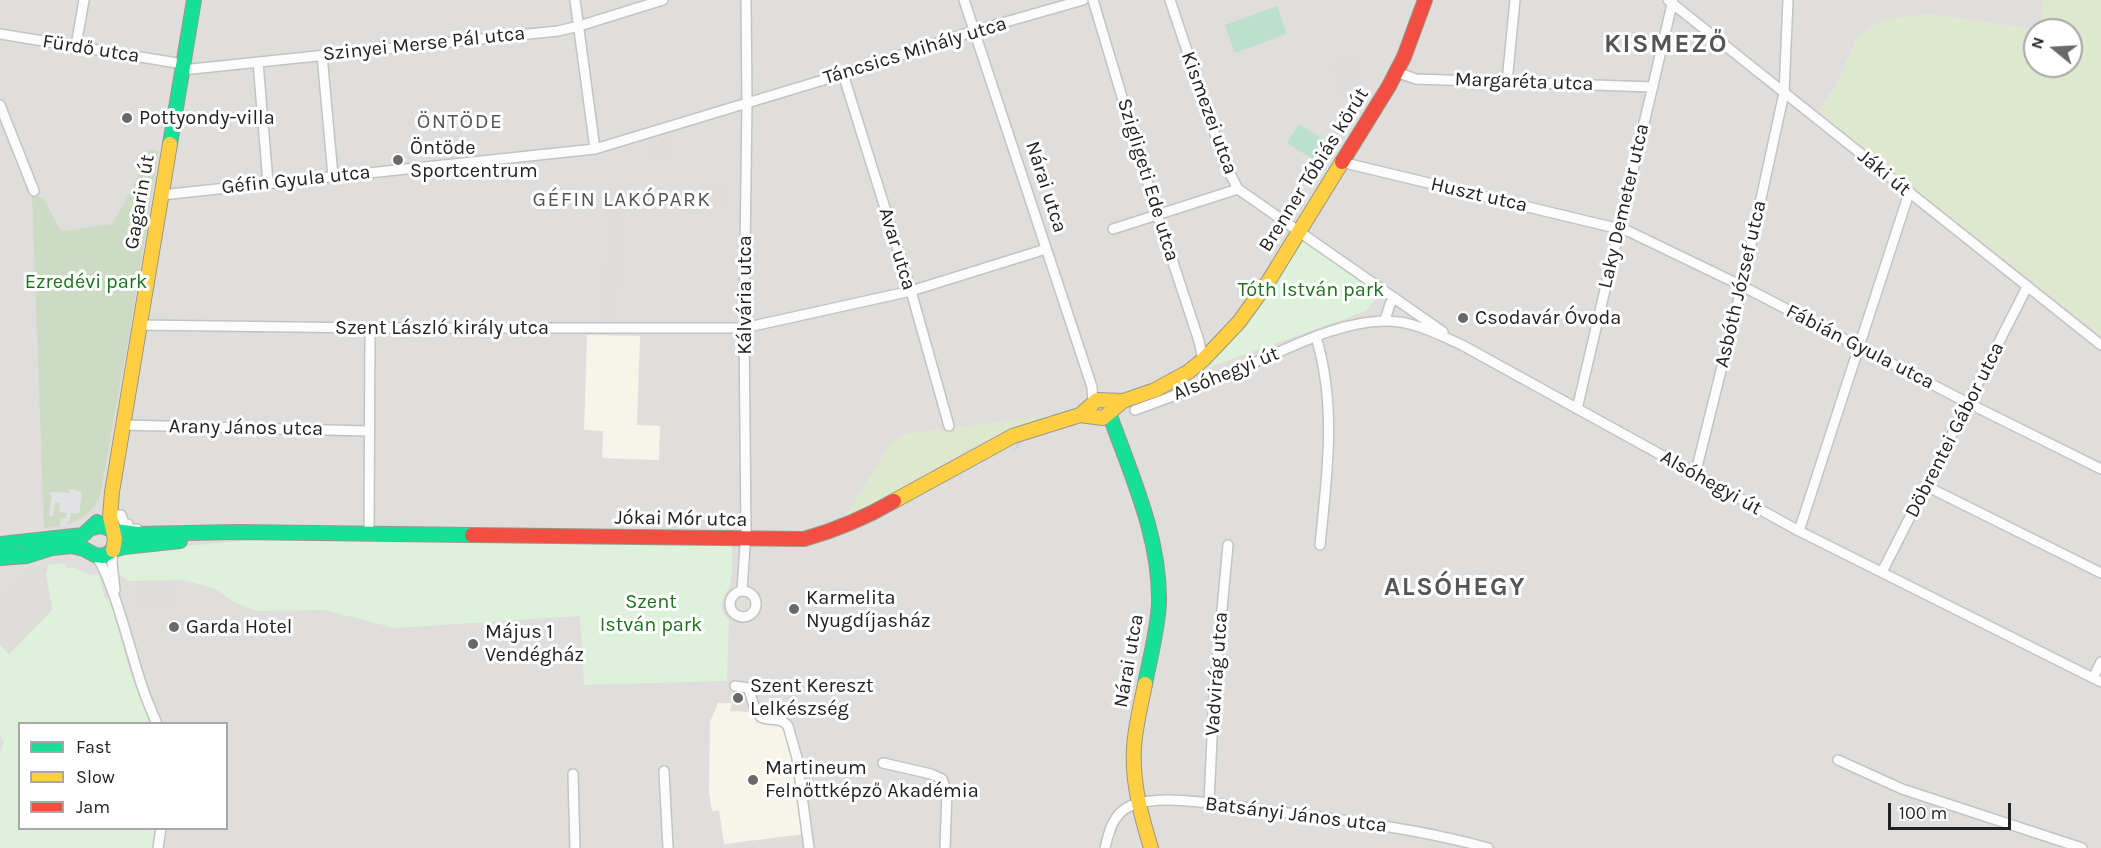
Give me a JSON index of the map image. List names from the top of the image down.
{
  "streets": {
    "street": [
      "Szinyei Merse Pál utca",
      "Fürdő utca",
      "Táncsics Mihály utca",
      "Margaréta utca",
      "Kismezei utca",
      "Brenner Tóbiás körút",
      "Jáki út",
      "Géfin Gyula utca",
      "Szigligeti Ede utca",
      "Nárai utca",
      "Huszt utca",
      "Gagarin út",
      "Laky Demeter utca",
      "Avar utca",
      "Asbóth József utca",
      "Kálvária utca",
      "Szent László király utca",
      "Fábián Gyula utca",
      "Alsóhegyi út",
      "Arany János utca",
      "Döbrentei Gábor utca",
      "Jókai Mór utca",
      "Vadvirág utca",
      "Batsányi János utca"
    ]
  },
  "crossings": [
    ["Szinyei Merse Pál utca", "Fürdő utca"],
    ["Szinyei Merse Pál utca", "Gagarin út"],
    ["Fürdő utca", "Gagarin út"],
    ["Táncsics Mihály utca", "Géfin Gyula utca"],
    ["Táncsics Mihály utca", "Nárai utca"],
    ["Táncsics Mihály utca", "Avar utca"],
    ["Táncsics Mihály utca", "Kálvária utca"],
    ["Margaréta utca", "Brenner Tóbiás körút"],
    ["Margaréta utca", "Laky Demeter utca"],
    ["Kismezei utca", "Brenner Tóbiás körút"],
    ["Kismezei utca", "Alsóhegyi út"],
    ["Brenner Tóbiás körút", "Szigligeti Ede utca"],
    ["Brenner Tóbiás körút", "Nárai utca"],
    ["Brenner Tóbiás körút", "Huszt utca"],
    ["Brenner Tóbiás körút", "Jókai Mór utca"],
    ["Jáki út", "Laky Demeter utca"],
    ["Jáki út", "Asbóth József utca"],
    ["Jáki út", "Döbrentei Gábor utca"],
    ["Géfin Gyula utca", "Gagarin út"],
    ["Géfin Gyula utca", "Kálvária utca"],
    ["Nárai utca", "Szent László király utca"],
    ["Nárai utca", "Jókai Mór utca"],
    ["Nárai utca", "Batsányi János utca"],
    ["Huszt utca", "Laky Demeter utca"],
    ["Huszt utca", "Fábián Gyula utca"],
    ["Gagarin út", "Szent László király utca"],
    ["Gagarin út", "Arany János utca"],
    ["Gagarin út", "Jókai Mór utca"],
    ["Laky Demeter utca", "Fábián Gyula utca"],
    ["Laky Demeter utca", "Alsóhegyi út"],
    ["Avar utca", "Szent László király utca"],
    ["Asbóth József utca", "Fábián Gyula utca"],
    ["Asbóth József utca", "Alsóhegyi út"],
    ["Kálvária utca", "Szent László király utca"],
    ["Kálvária utca", "Jókai Mór utca"],
    ["Fábián Gyula utca", "Döbrentei Gábor utca"],
    ["Alsóhegyi út", "Döbrentei Gábor utca"],
    ["Vadvirág utca", "Batsányi János utca"]
  ],
  "districts": [
    "KISMEZŐ",
    "ÖNTÖDE",
    "GÉFIN LAKÓPARK",
    "ALSÓHEGY"
  ],
  "parks": ["Ezredévi park", "Tóth István park", "Szent István park"],
  "places": [
    "Pottyondy-villa",
    "Öntöde Sportcentrum",
    "Csodavár Óvoda",
    "Karmelita Nyugdíjasház",
    "Garda Hotel",
    "Május 1 Vendégház",
    "Szent Kereszt Lelkészség",
    "Martineum Felnőttképző Akadémia"
  ],
  "legend": ["Fast", "Slow", "Jam"],
  "scale_bar": "100 m",
  "north": "left"
}
